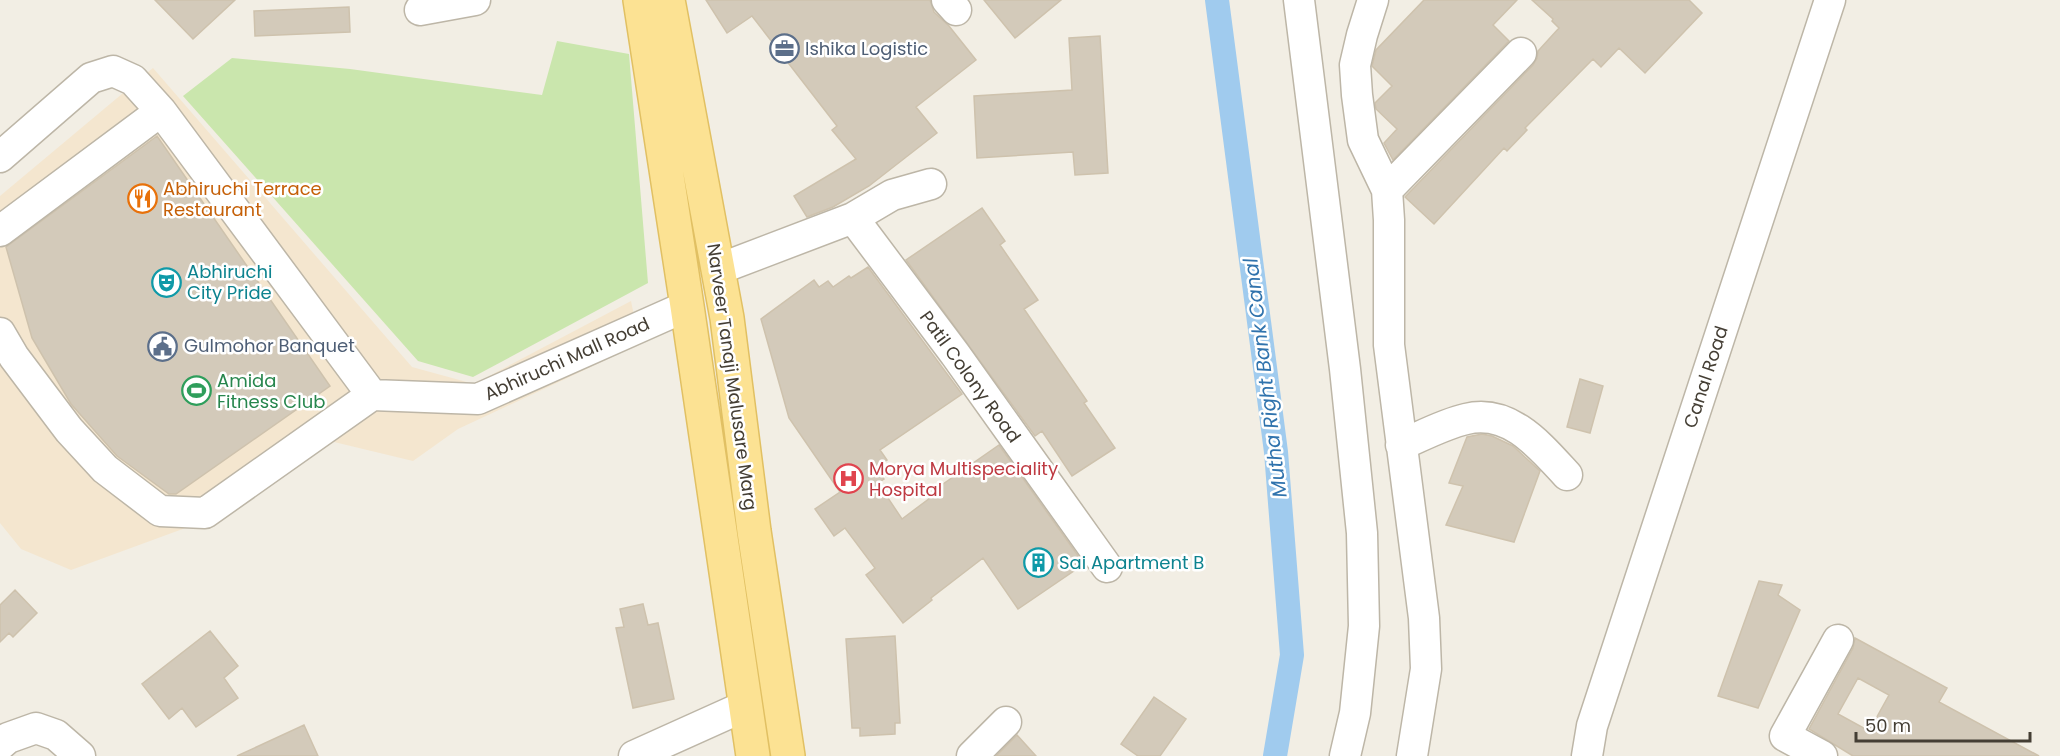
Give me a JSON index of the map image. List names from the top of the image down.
{
  "streets": {
    "main road": ["Narveer Tanaji Malusare Marg"],
    "street": ["Abhiruchi Mall Road", "Patil Colony Road", "Canal Road"]
  },
  "crossings": [
    ["Abhiruchi Mall Road", "Narveer Tanaji Malusare Marg"]
  ],
  "water": ["Mutha Right Bank Canal"],
  "places": {
    "office": ["Ishika Logistic"],
    "restaurant": ["Abhiruchi Terrace Restaurant"],
    "theatre": ["Abhiruchi City Pride"],
    "public building": ["Gulmohor Banquet"],
    "sports": ["Amida Fitness Club"],
    "hospital": ["Morya Multispeciality Hospital"],
    "building": ["Sai Apartment B"]
  },
  "scale_bar": "50 m"
}
